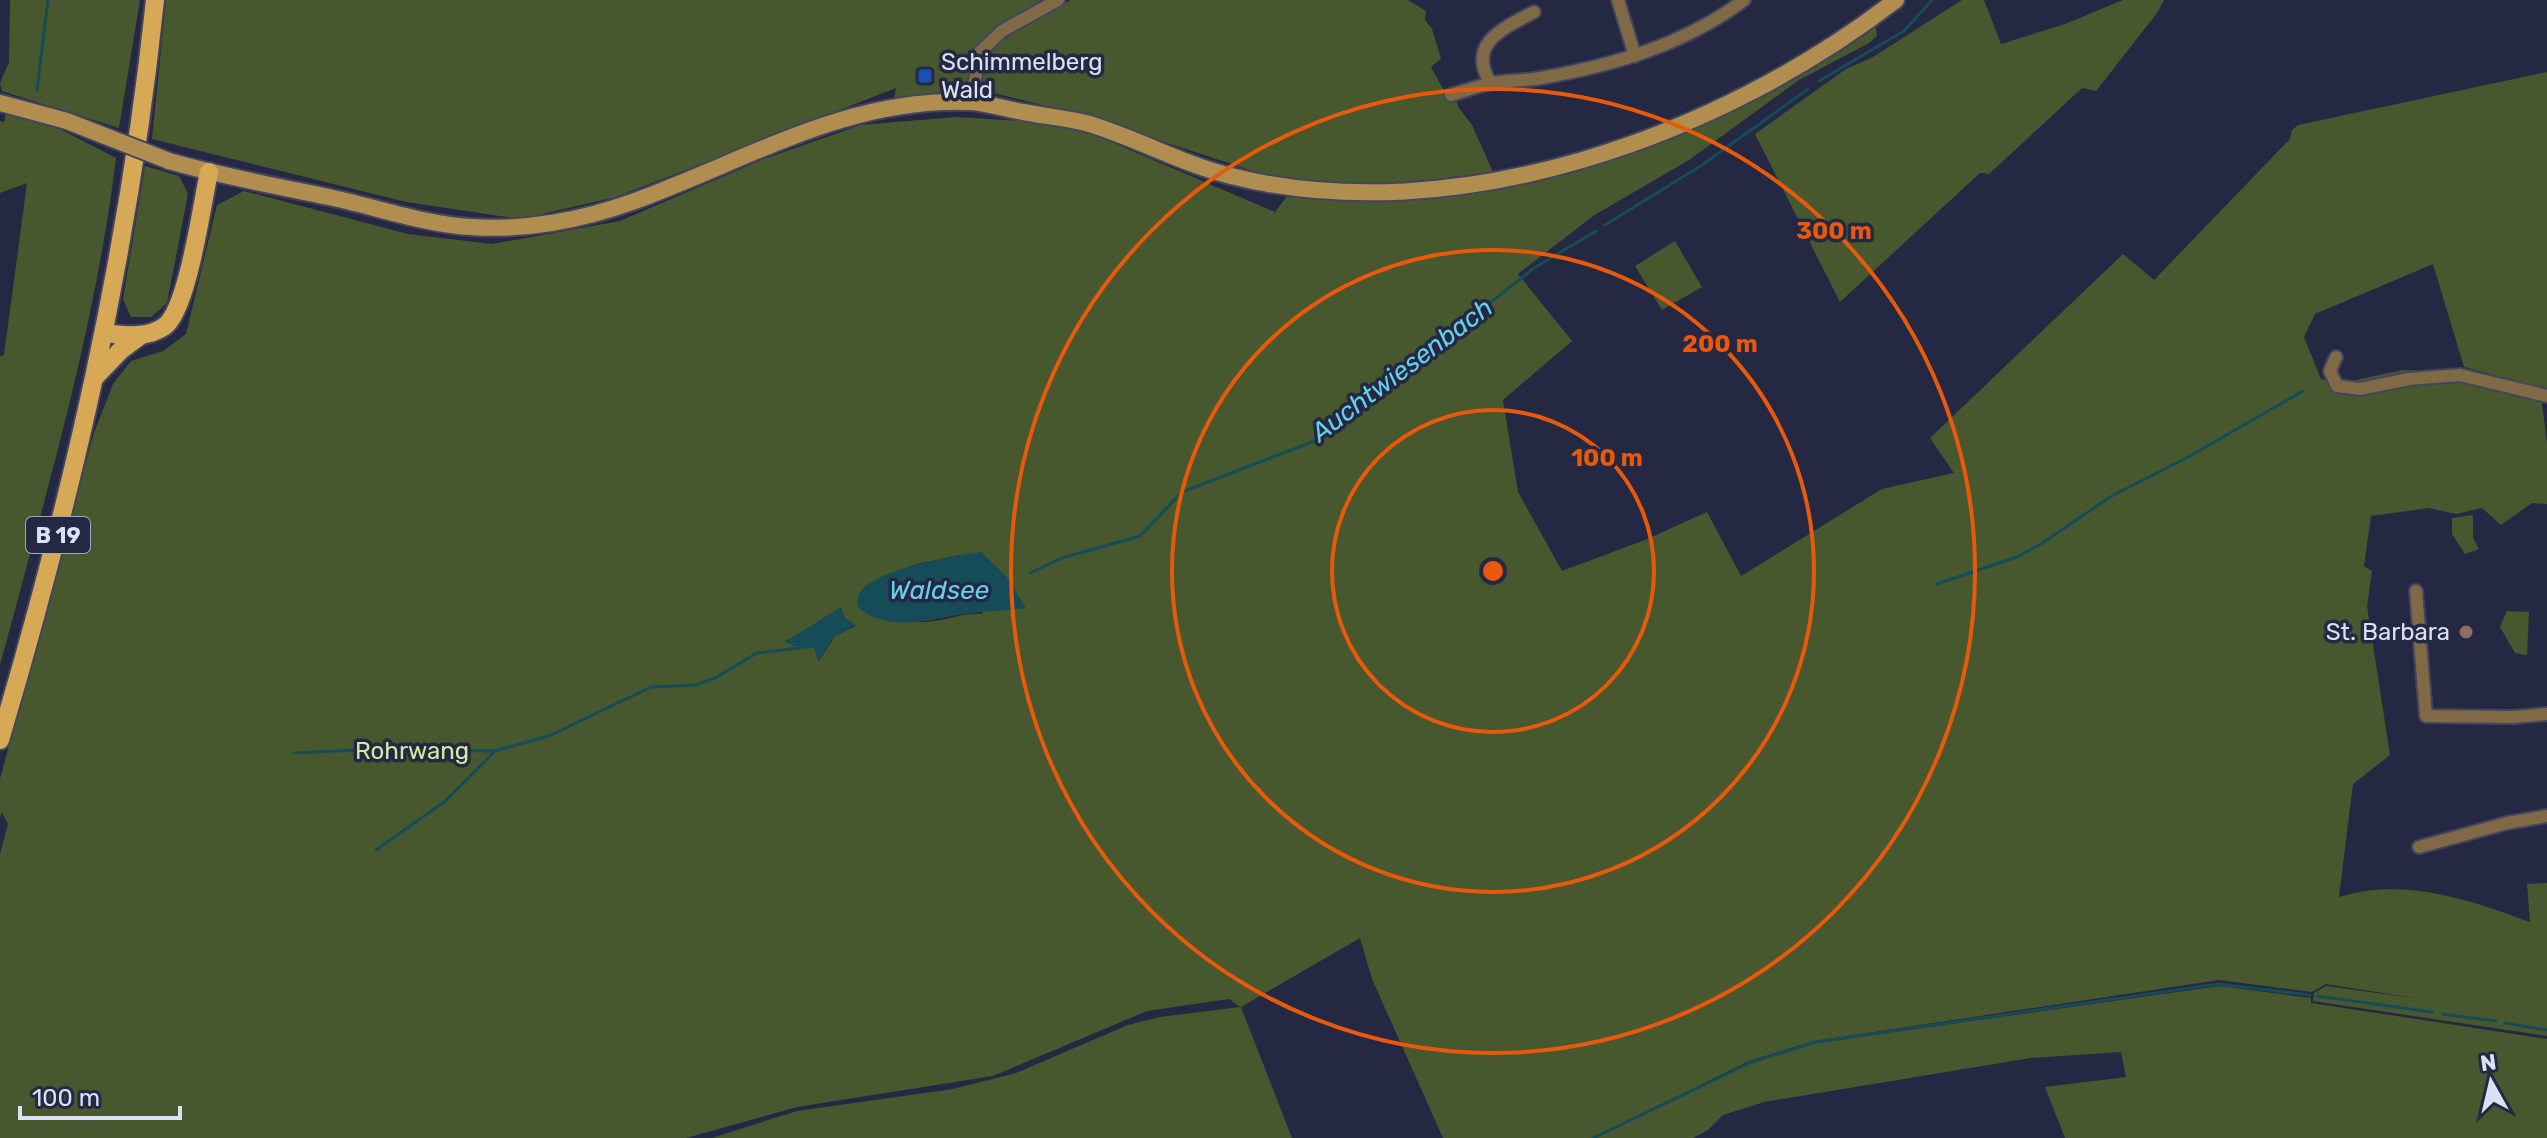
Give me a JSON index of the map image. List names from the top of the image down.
{
  "streets": {
    "main road": ["B 19"]
  },
  "water": ["Auchtwiesenbach", "Waldsee"],
  "parks": ["Rohrwang"],
  "places": {
    "transit": ["Schimmelberg Wald"],
    "other": ["St. Barbara"]
  },
  "scale_bar": "100 m",
  "north": "top",
  "rings": ["300 m", "200 m", "100 m"]
}
